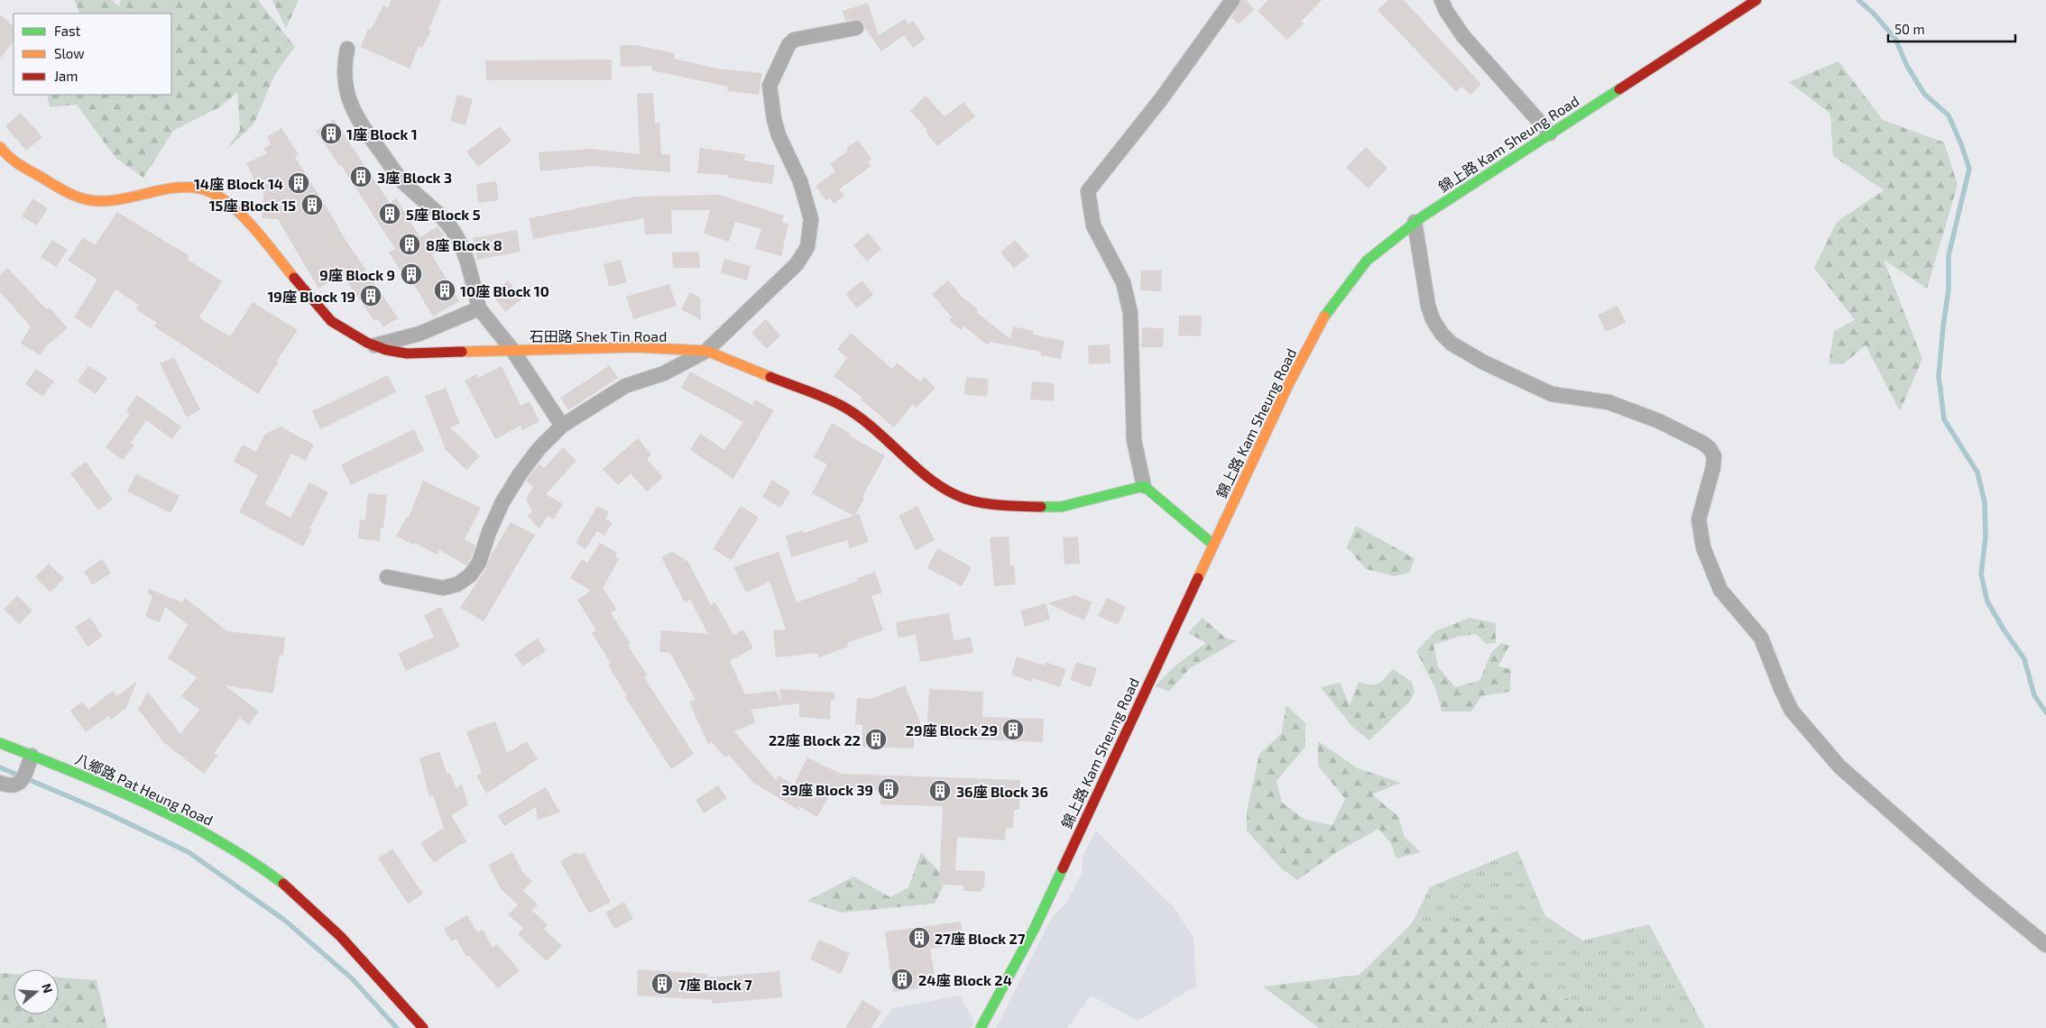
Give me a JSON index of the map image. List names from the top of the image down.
{
  "streets": {
    "main road": ["錦上路 Kam Sheung Road", "石田路 Shek Tin Road", "八鄉路 Pat Heung Road"]
  },
  "places": {
    "building": [
      "1座 Block 1",
      "3座 Block 3",
      "14座 Block 14",
      "15座 Block 15",
      "5座 Block 5",
      "8座 Block 8",
      "9座 Block 9",
      "10座 Block 10",
      "19座 Block 19",
      "29座 Block 29",
      "22座 Block 22",
      "39座 Block 39",
      "36座 Block 36",
      "27座 Block 27",
      "24座 Block 24",
      "7座 Block 7"
    ]
  },
  "legend": ["Fast", "Slow", "Jam"],
  "scale_bar": "50 m",
  "north": "right"
}
